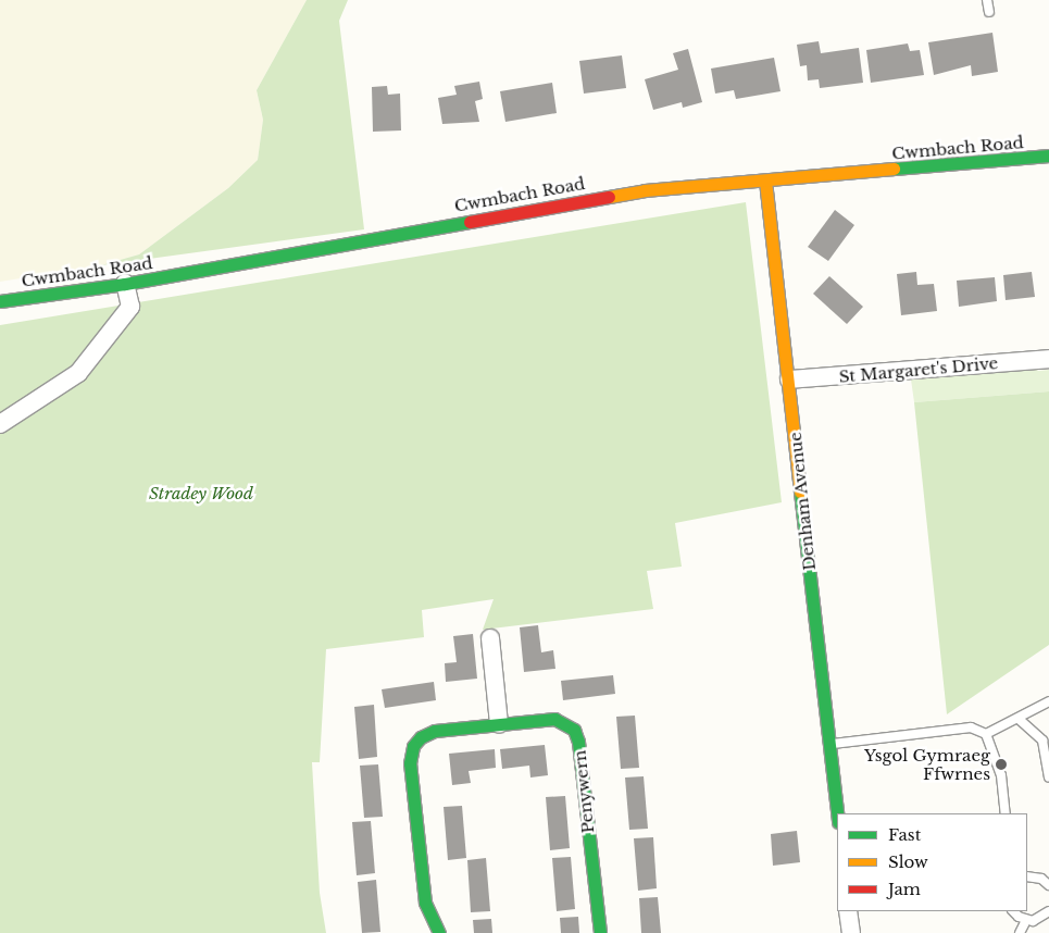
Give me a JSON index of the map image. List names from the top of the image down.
{
  "streets": {
    "street": [
      "Cwmbach Road",
      "St Margaret's Drive",
      "Denham Avenue",
      "Penywern"
    ]
  },
  "crossings": [
    ["Cwmbach Road", "Denham Avenue"],
    ["St Margaret's Drive", "Denham Avenue"]
  ],
  "parks": ["Stradey Wood"],
  "places": ["Ysgol Gymraeg Ffwrnes"],
  "legend": ["Fast", "Slow", "Jam"]
}
